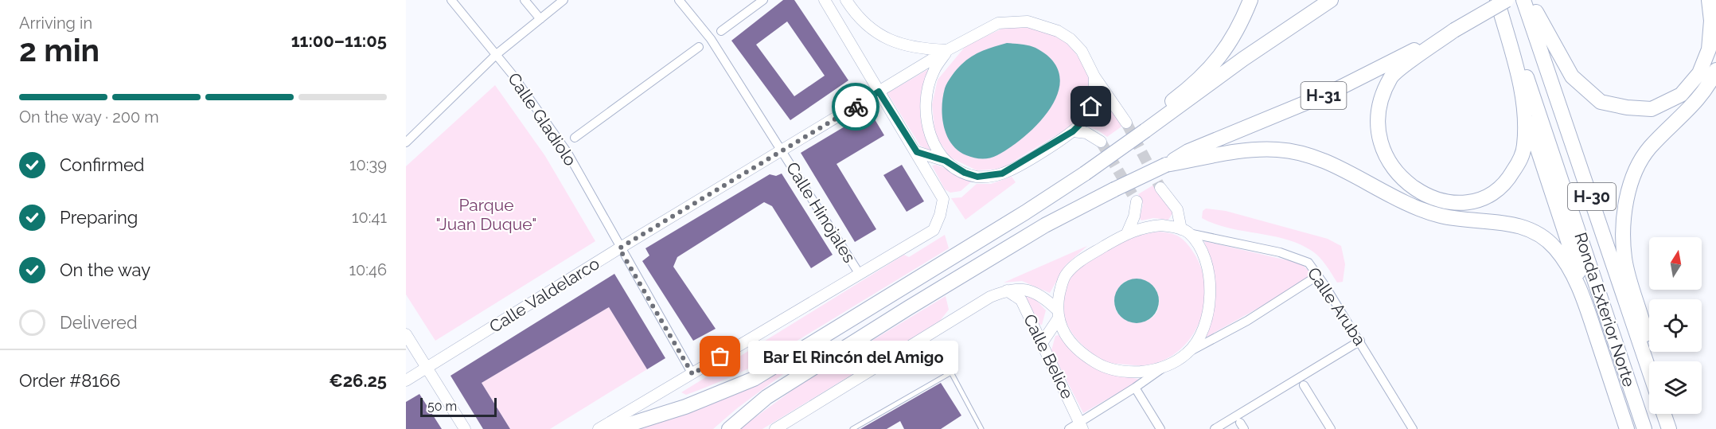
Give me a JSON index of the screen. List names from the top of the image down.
{
  "streets": {
    "highway": ["H-31", "H-30", "Ronda Exterior Norte"],
    "street": [
      "Calle Gladiolo",
      "Calle Hinojales",
      "Calle Valdelarco",
      "Calle Aruba",
      "Calle Belice"
    ]
  },
  "crossings": [
    ["Calle Gladiolo", "Calle Valdelarco"],
    ["Calle Hinojales", "Calle Valdelarco"]
  ],
  "parks": ["Parque \"Juan Duque\""],
  "places": ["Bar El Rincón del Amigo"],
  "scale_bar": "50 m",
  "north": "top",
  "page": {
    "heading": ["2 min", "Arriving in", "11:00–11:05"],
    "panel": ["Order #8166", "€26.25"],
    "bar": "On the way · 200 m",
    "list": [
      ["Confirmed", "10:39"],
      ["Preparing", "10:41"],
      ["On the way", "10:46"],
      "Delivered"
    ],
    "bubble": "Bar El Rincón del Amigo",
    "scale": "50 m"
  }
}
